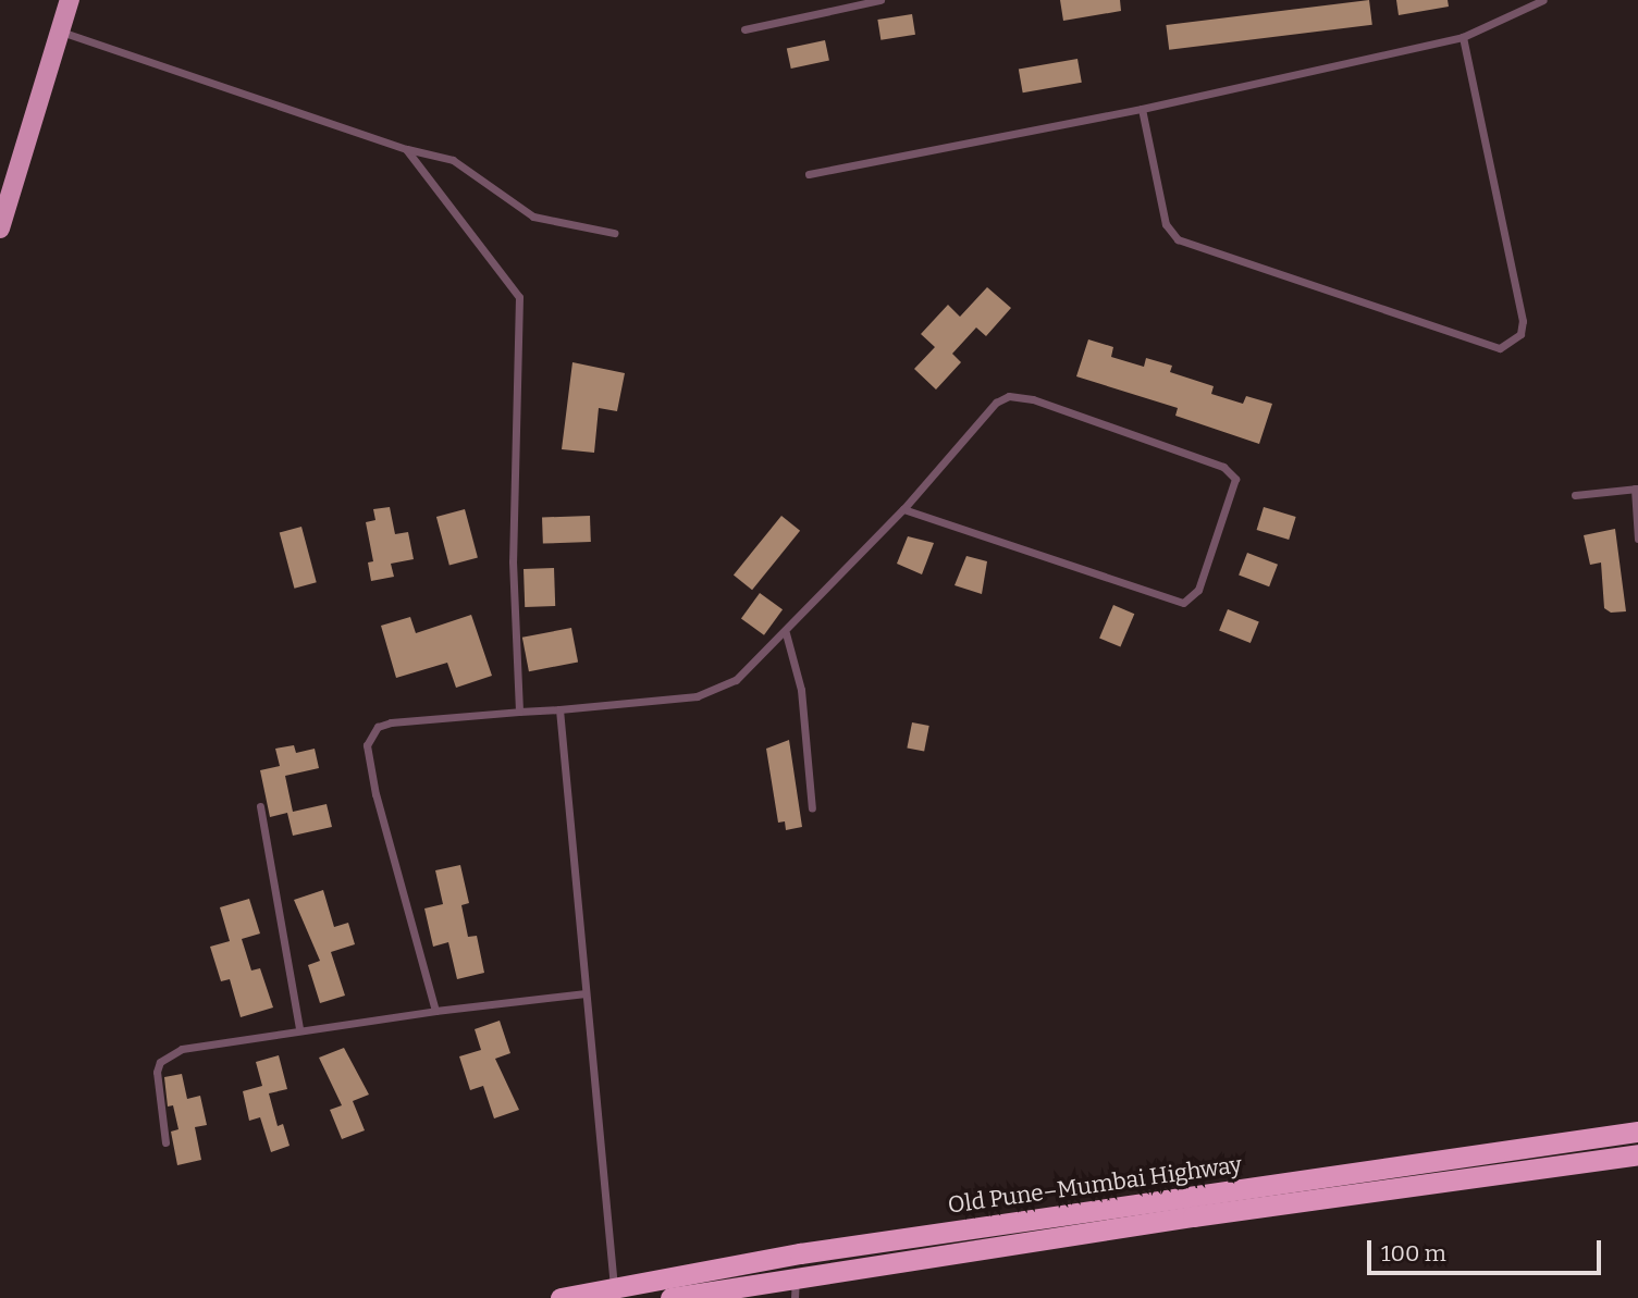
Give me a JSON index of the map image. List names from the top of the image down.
{
  "streets": {
    "highway": ["Old Pune–Mumbai Highway"]
  },
  "scale_bar": "100 m"
}
